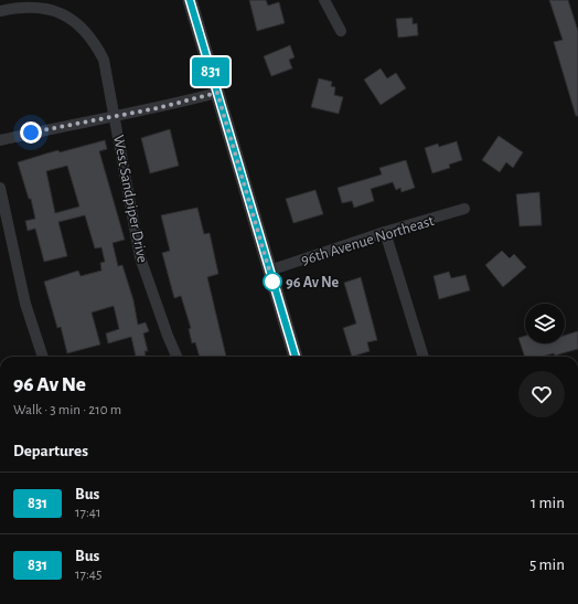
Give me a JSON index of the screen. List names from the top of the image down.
{
  "streets": {
    "street": ["West Sandpiper Drive", "96th Avenue Northeast"]
  },
  "places": ["96 Av Ne"],
  "lines": ["bus line 831"],
  "page": {
    "on_map": "831",
    "heading": [
      ["96 Av Ne", "Walk · 3 min · 210 m"],
      "Departures"
    ],
    "list": [
      {
        "mark": "831",
        "name": "Bus",
        "note": "17:41",
        "value": "1 min"
      },
      {
        "mark": "831",
        "name": "Bus",
        "note": "17:45",
        "value": "5 min"
      }
    ]
  }
}
